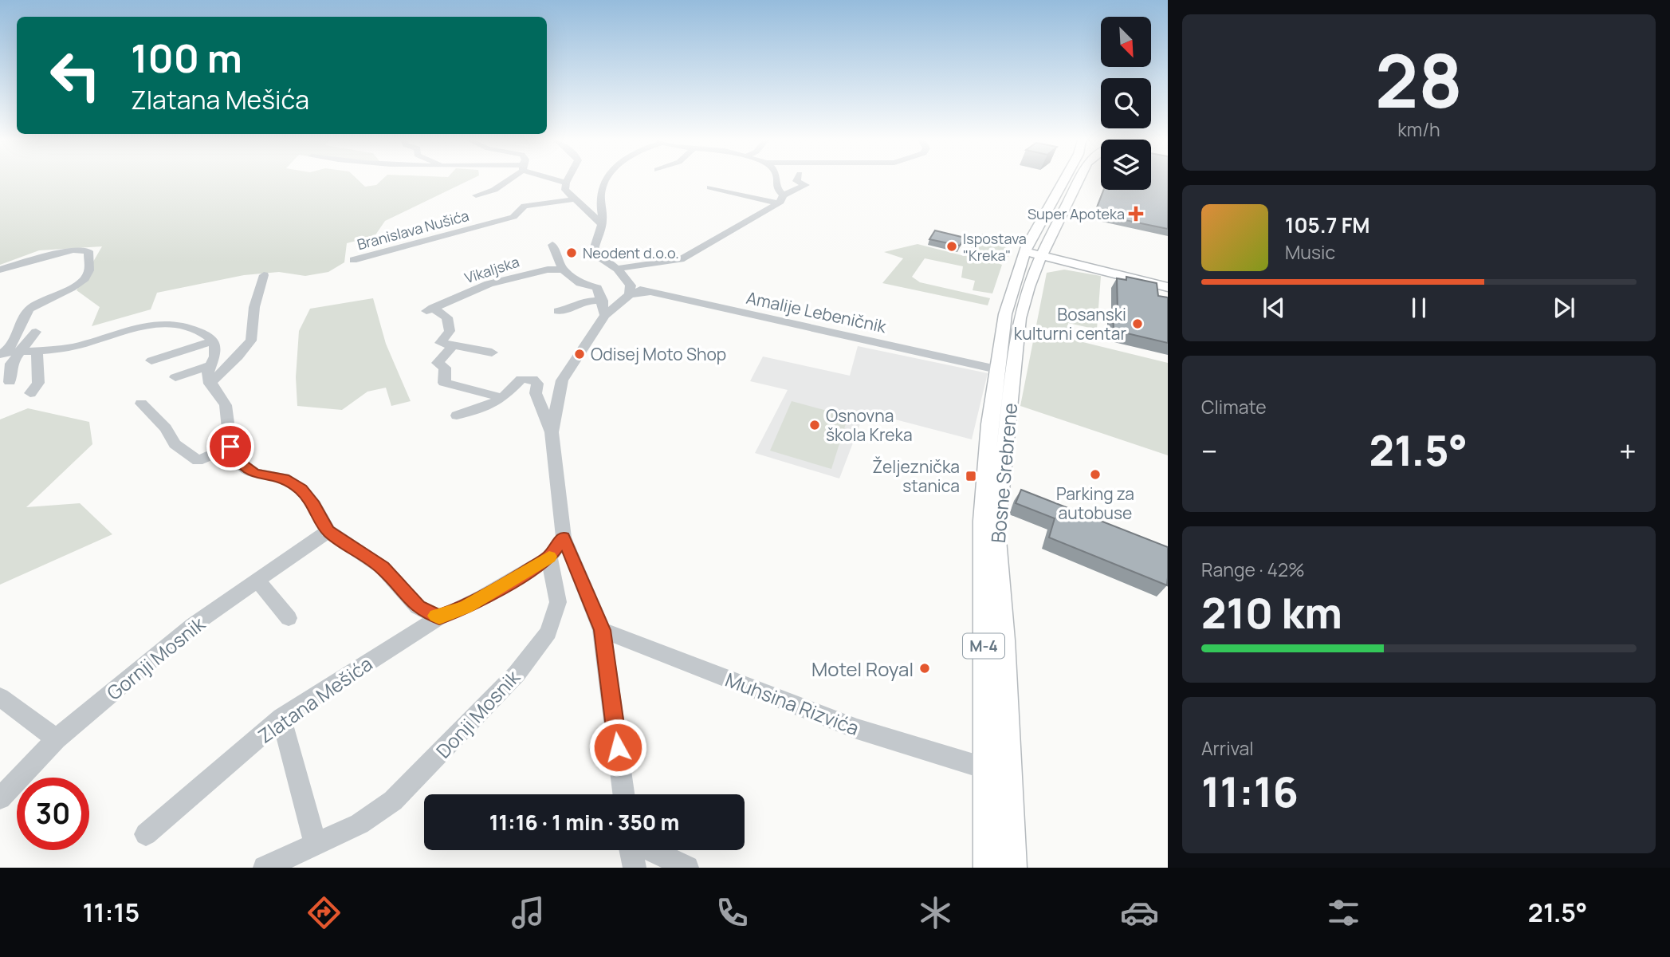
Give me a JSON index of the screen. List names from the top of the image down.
{
  "streets": {
    "main road": ["Bosne Srebrene", "M-4"],
    "street": [
      "Branislava Nušića",
      "Vikaljska",
      "Amalije Lebeničnik",
      "Gornji Mosnik",
      "Zlatana Mešića",
      "Muhsina Rizvića",
      "Donji Mosnik"
    ]
  },
  "crossings": [
    ["Amalije Lebeničnik", "Bosne Srebrene"],
    ["Bosne Srebrene", "M-4"],
    ["Bosne Srebrene", "Muhsina Rizvića"],
    ["Zlatana Mešića", "Donji Mosnik"]
  ],
  "places": {
    "health": ["Super Apoteka"],
    "other": [
      "Ispostava \"Kreka\"",
      "Neodent d.o.o.",
      "Bosanski kulturni centar",
      "Odisej Moto Shop",
      "Osnovna škola Kreka",
      "Parking za autobuse",
      "Motel Royal"
    ],
    "transit": ["Željeznička stanica"]
  },
  "north": "bottom right",
  "page": {
    "tile": [
      ["28", "km/h"],
      "Climate",
      ["Range · 42%", "210 km"],
      ["Arrival", "11:16"]
    ],
    "turn": ["100 m", "Zlatana Mešića"],
    "song": ["105.7 FM", "Music"],
    "heat": ["−", "21.5°", "+"],
    "limit": "30",
    "trip": "11:16 · 1 min · 350 m",
    "tabs": ["11:15", "21.5°"]
  }
}
